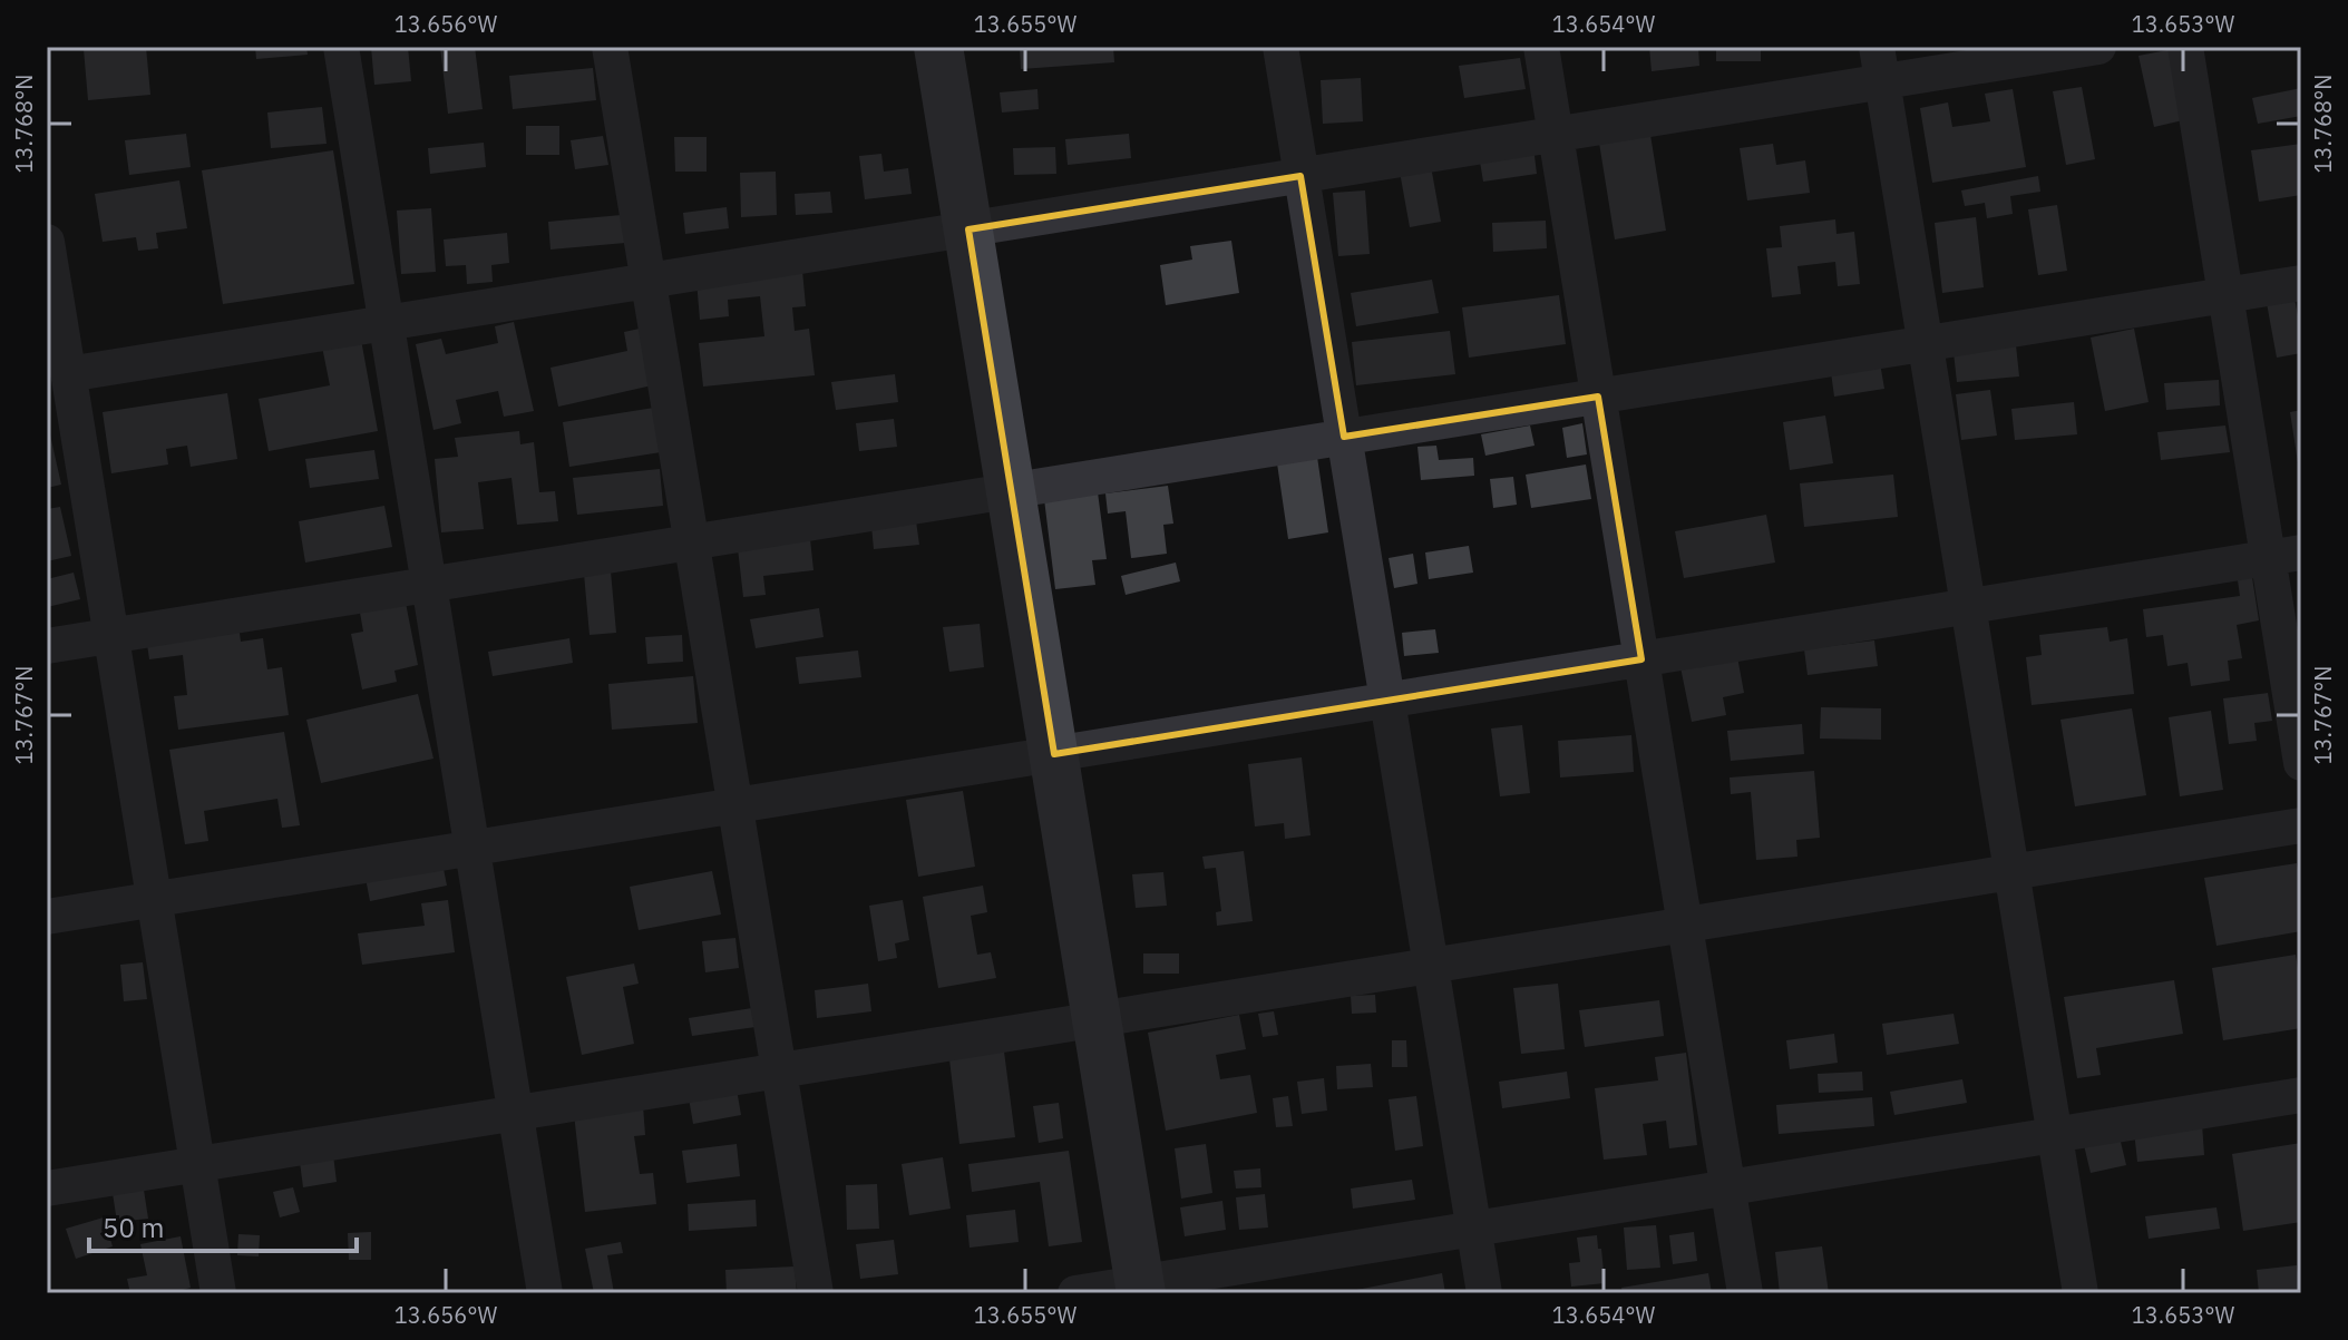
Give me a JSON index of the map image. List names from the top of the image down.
{
  "scale_bar": "50 m",
  "coordinates": [
    "13.656°W",
    "13.655°W",
    "13.654°W",
    "13.653°W",
    "13.768°N",
    "13.767°N"
  ]
}
